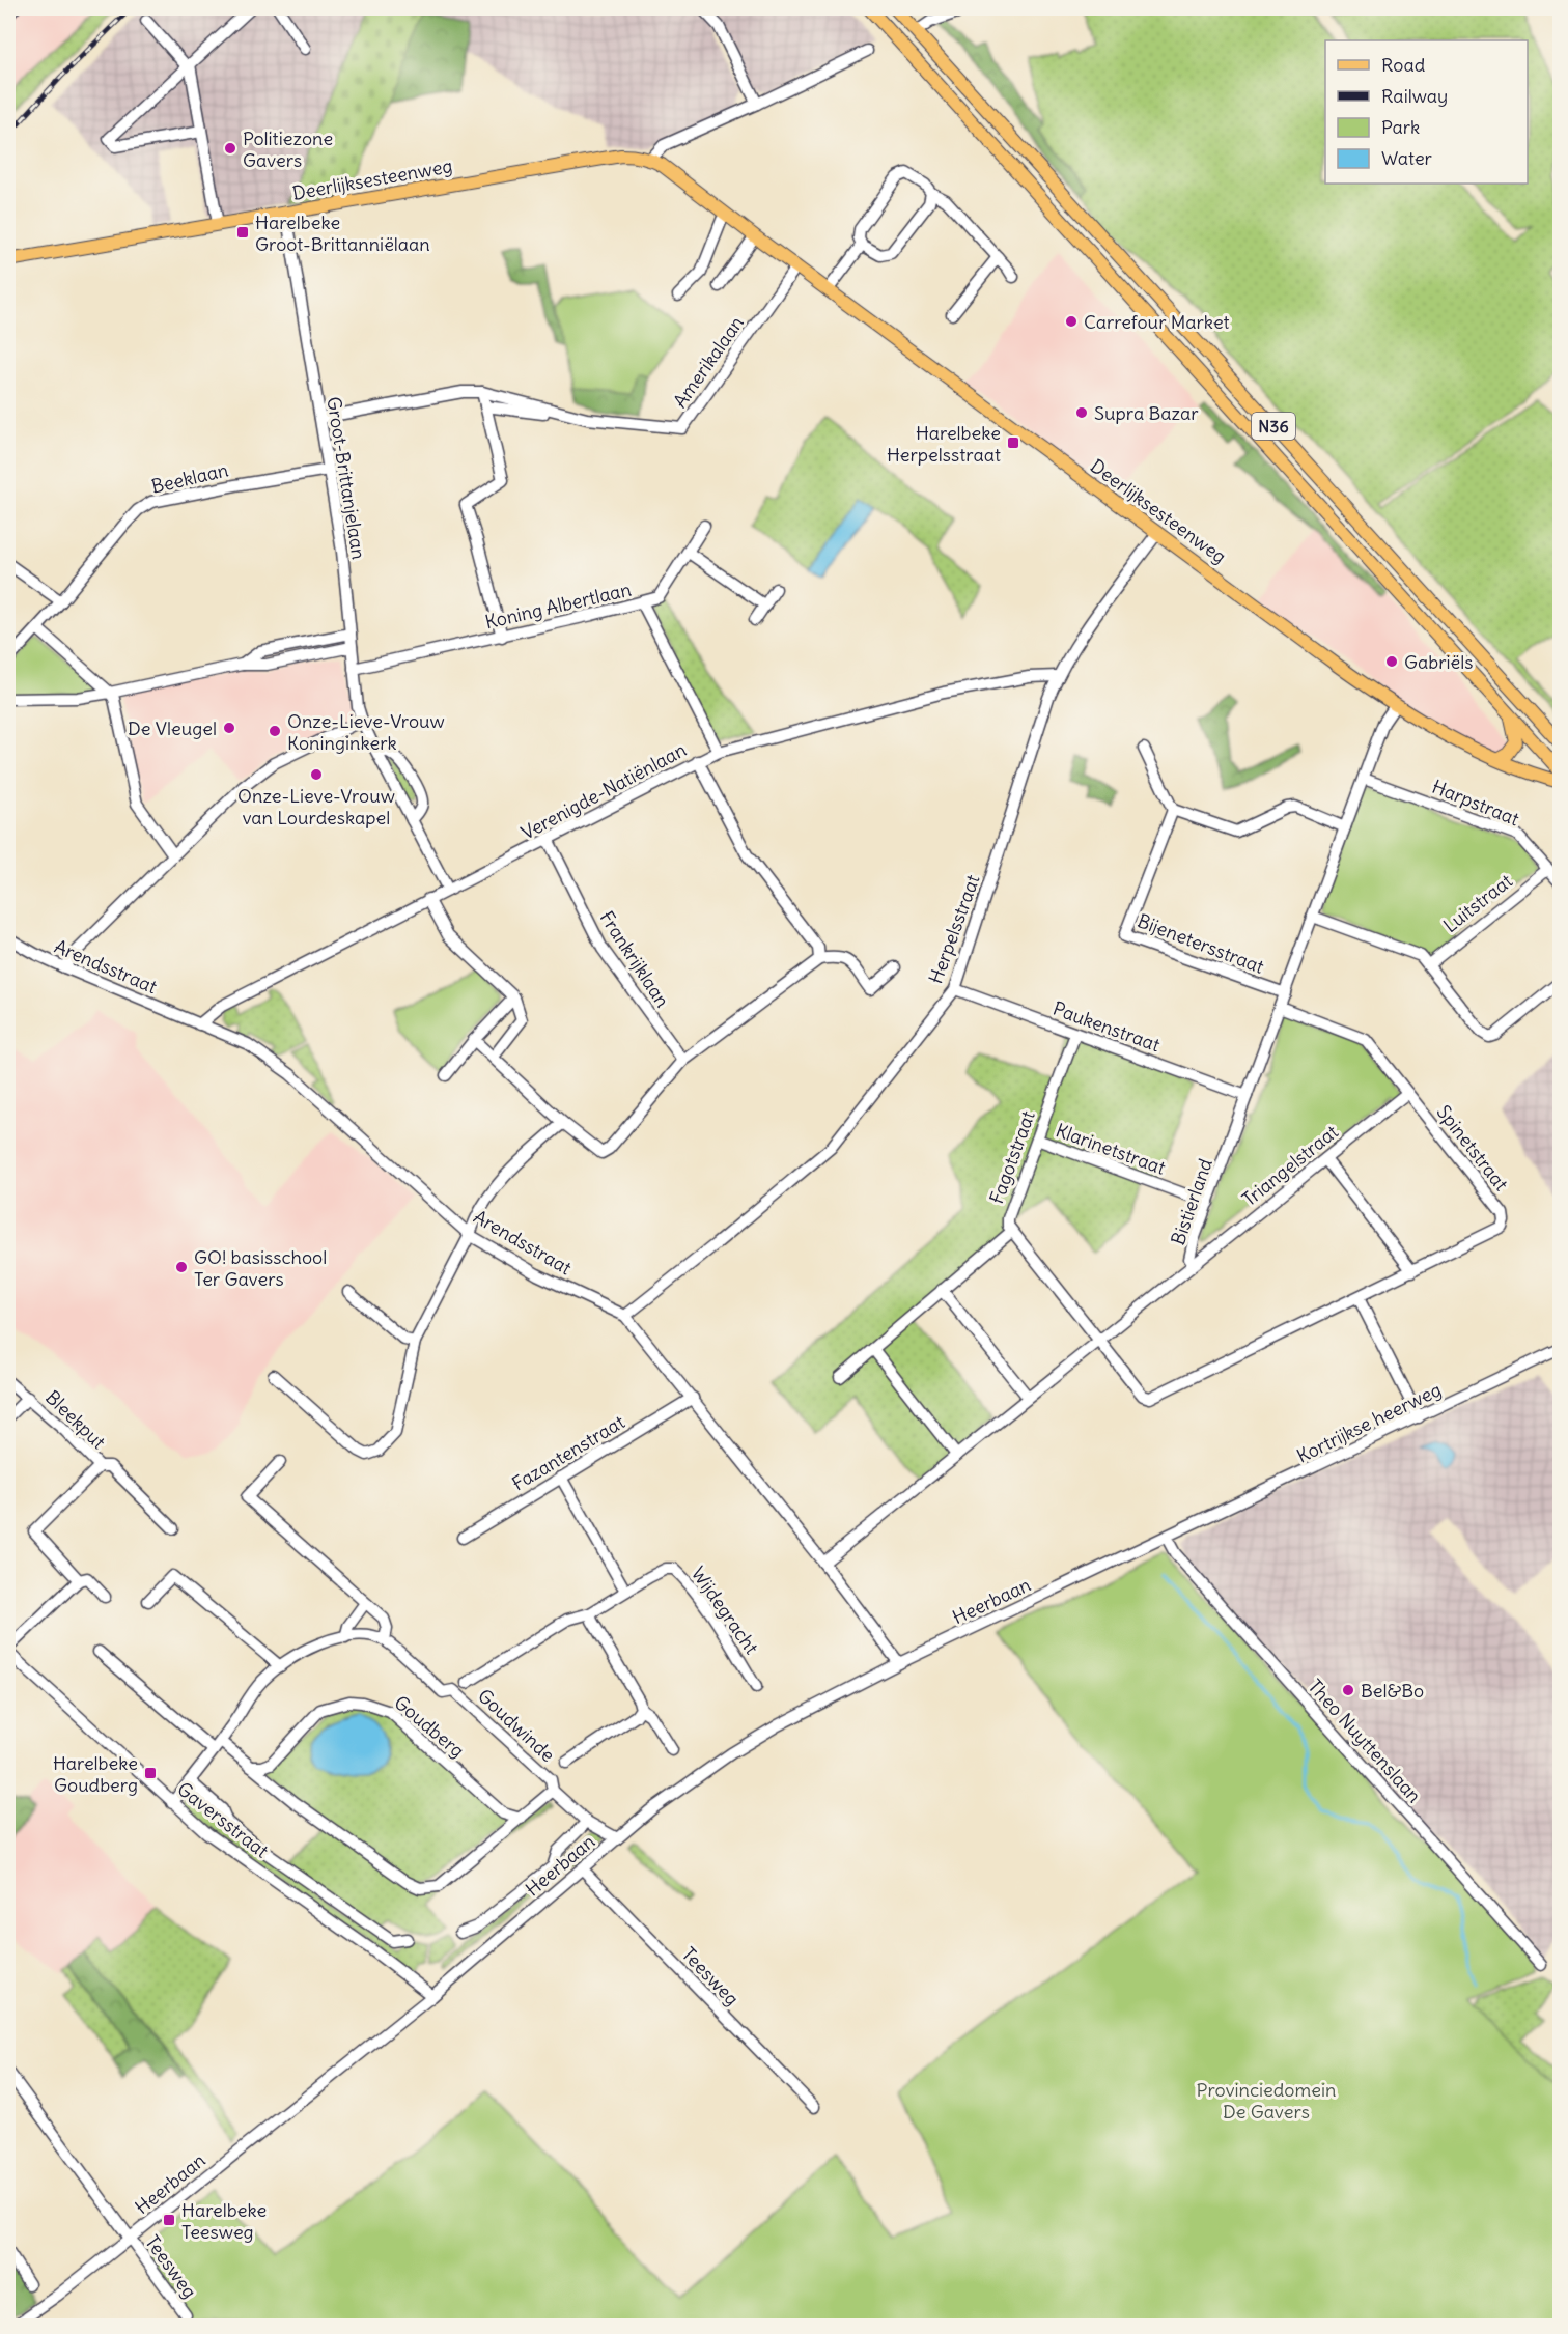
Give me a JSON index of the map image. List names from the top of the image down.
{
  "streets": {
    "main road": ["Deerlijksesteenweg", "N36"],
    "street": [
      "Amerikalaan",
      "Beeklaan",
      "Groot-Brittanjelaan",
      "Koning Albertlaan",
      "Verenigde-Natiënlaan",
      "Harpstraat",
      "Luitstraat",
      "Herpelsstraat",
      "Bijenetersstraat",
      "Frankrijklaan",
      "Arendsstraat",
      "Paukenstraat",
      "Spinetstraat",
      "Klarinetstraat",
      "Fagotstraat",
      "Triangelstraat",
      "Bistierland",
      "Bleekput",
      "Kortrijkse heerweg",
      "Fazantenstraat",
      "Heerbaan",
      "Wijdegracht",
      "Goudwinde",
      "Goudberg",
      "Theo Nuyttenslaan",
      "Gaversstraat",
      "Teesweg"
    ]
  },
  "crossings": [
    ["Deerlijksesteenweg", "Amerikalaan"],
    ["Deerlijksesteenweg", "Groot-Brittanjelaan"],
    ["Deerlijksesteenweg", "Herpelsstraat"],
    ["Deerlijksesteenweg", "Bistierland"],
    ["Amerikalaan", "Groot-Brittanjelaan"],
    ["Beeklaan", "Groot-Brittanjelaan"],
    ["Groot-Brittanjelaan", "Koning Albertlaan"],
    ["Groot-Brittanjelaan", "Verenigde-Natiënlaan"],
    ["Koning Albertlaan", "Verenigde-Natiënlaan"],
    ["Verenigde-Natiënlaan", "Herpelsstraat"],
    ["Verenigde-Natiënlaan", "Frankrijklaan"],
    ["Verenigde-Natiënlaan", "Arendsstraat"],
    ["Harpstraat", "Luitstraat"],
    ["Harpstraat", "Bistierland"],
    ["Herpelsstraat", "Arendsstraat"],
    ["Herpelsstraat", "Paukenstraat"],
    ["Bijenetersstraat", "Bistierland"],
    ["Arendsstraat", "Bistierland"],
    ["Arendsstraat", "Fazantenstraat"],
    ["Arendsstraat", "Heerbaan"],
    ["Paukenstraat", "Fagotstraat"],
    ["Paukenstraat", "Bistierland"],
    ["Spinetstraat", "Fagotstraat"],
    ["Spinetstraat", "Triangelstraat"],
    ["Spinetstraat", "Bistierland"],
    ["Klarinetstraat", "Fagotstraat"],
    ["Klarinetstraat", "Bistierland"],
    ["Fagotstraat", "Bistierland"],
    ["Triangelstraat", "Bistierland"],
    ["Kortrijkse heerweg", "Heerbaan"],
    ["Heerbaan", "Goudwinde"],
    ["Heerbaan", "Theo Nuyttenslaan"],
    ["Heerbaan", "Gaversstraat"],
    ["Heerbaan", "Teesweg"]
  ],
  "parks": ["Provinciedomein De Gavers"],
  "places": {
    "other": [
      "Politiezone Gavers",
      "Carrefour Market",
      "Supra Bazar",
      "Gabriëls",
      "De Vleugel",
      "Onze-Lieve-Vrouw Koninginkerk",
      "Onze-Lieve-Vrouw van Lourdeskapel",
      "GO! basisschool Ter Gavers",
      "Bel&Bo"
    ],
    "transit": [
      "Harelbeke Groot-Brittanniëlaan",
      "Harelbeke Herpelsstraat",
      "Harelbeke Goudberg",
      "Harelbeke Teesweg"
    ]
  },
  "legend": [
    "Road",
    "Railway",
    "Park",
    "Water"
  ]
}
